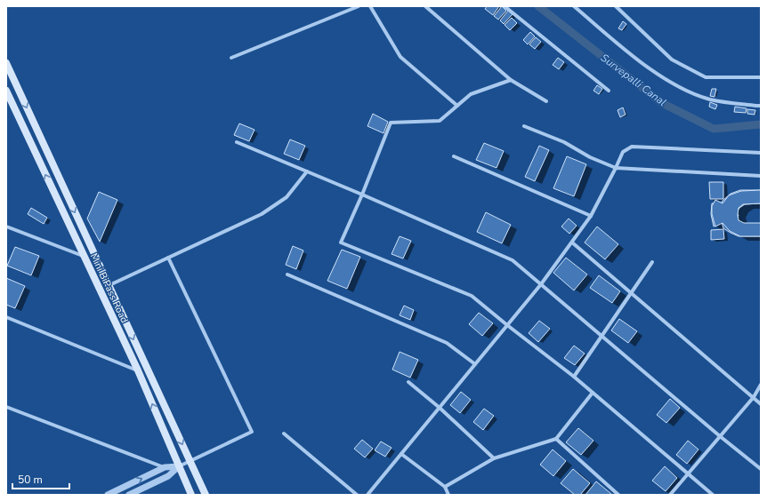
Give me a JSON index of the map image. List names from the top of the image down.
{
  "streets": {
    "main road": ["Mini BiPass Road"]
  },
  "water": ["Survepalli Canal"],
  "scale_bar": "50 m"
}
